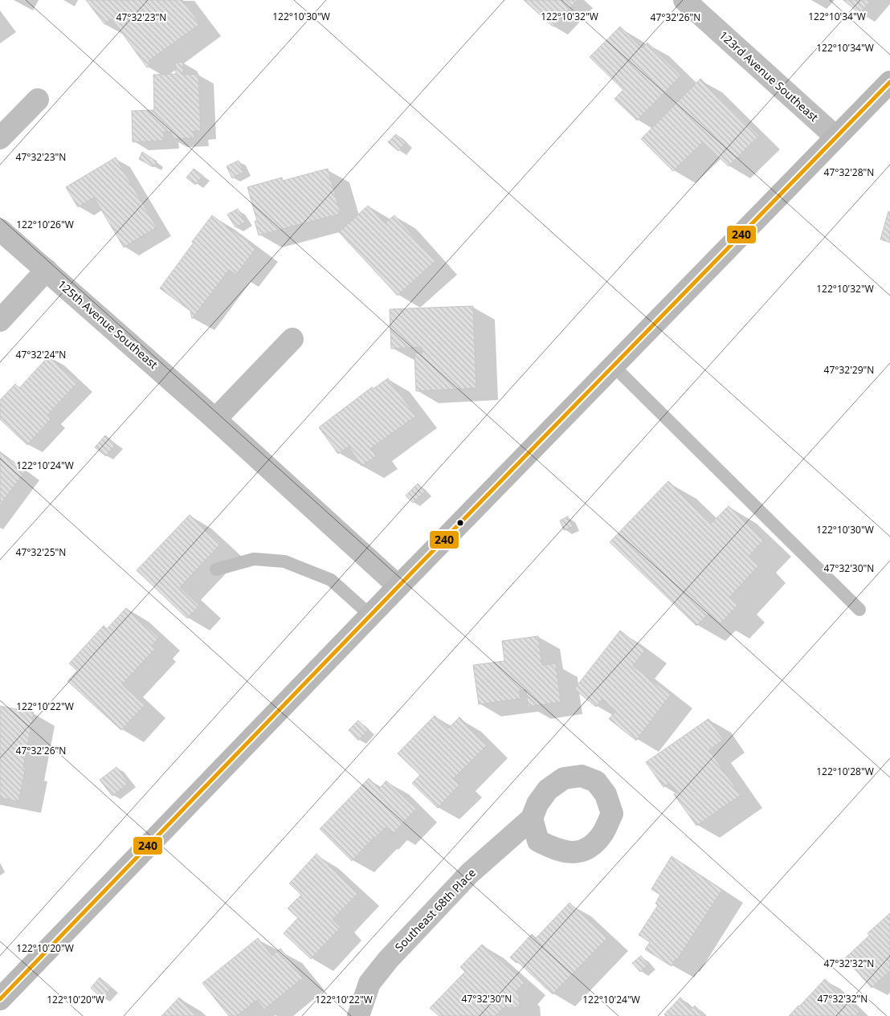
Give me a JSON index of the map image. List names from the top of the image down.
{
  "streets": {
    "street": ["123rd Avenue Southeast", "125th Avenue Southeast", "Southeast 68th Place"]
  },
  "lines": ["transit line 240"],
  "coordinates": [
    "122°10'34\"W",
    "122°10'30\"W",
    "122°10'32\"W",
    "47°32'23\"N",
    "47°32'26\"N",
    "47°32'28\"N",
    "122°10'26\"W",
    "47°32'24\"N",
    "47°32'29\"N",
    "122°10'24\"W",
    "47°32'25\"N",
    "47°32'30\"N",
    "122°10'22\"W",
    "122°10'28\"W",
    "122°10'20\"W",
    "47°32'32\"N"
  ]
}
